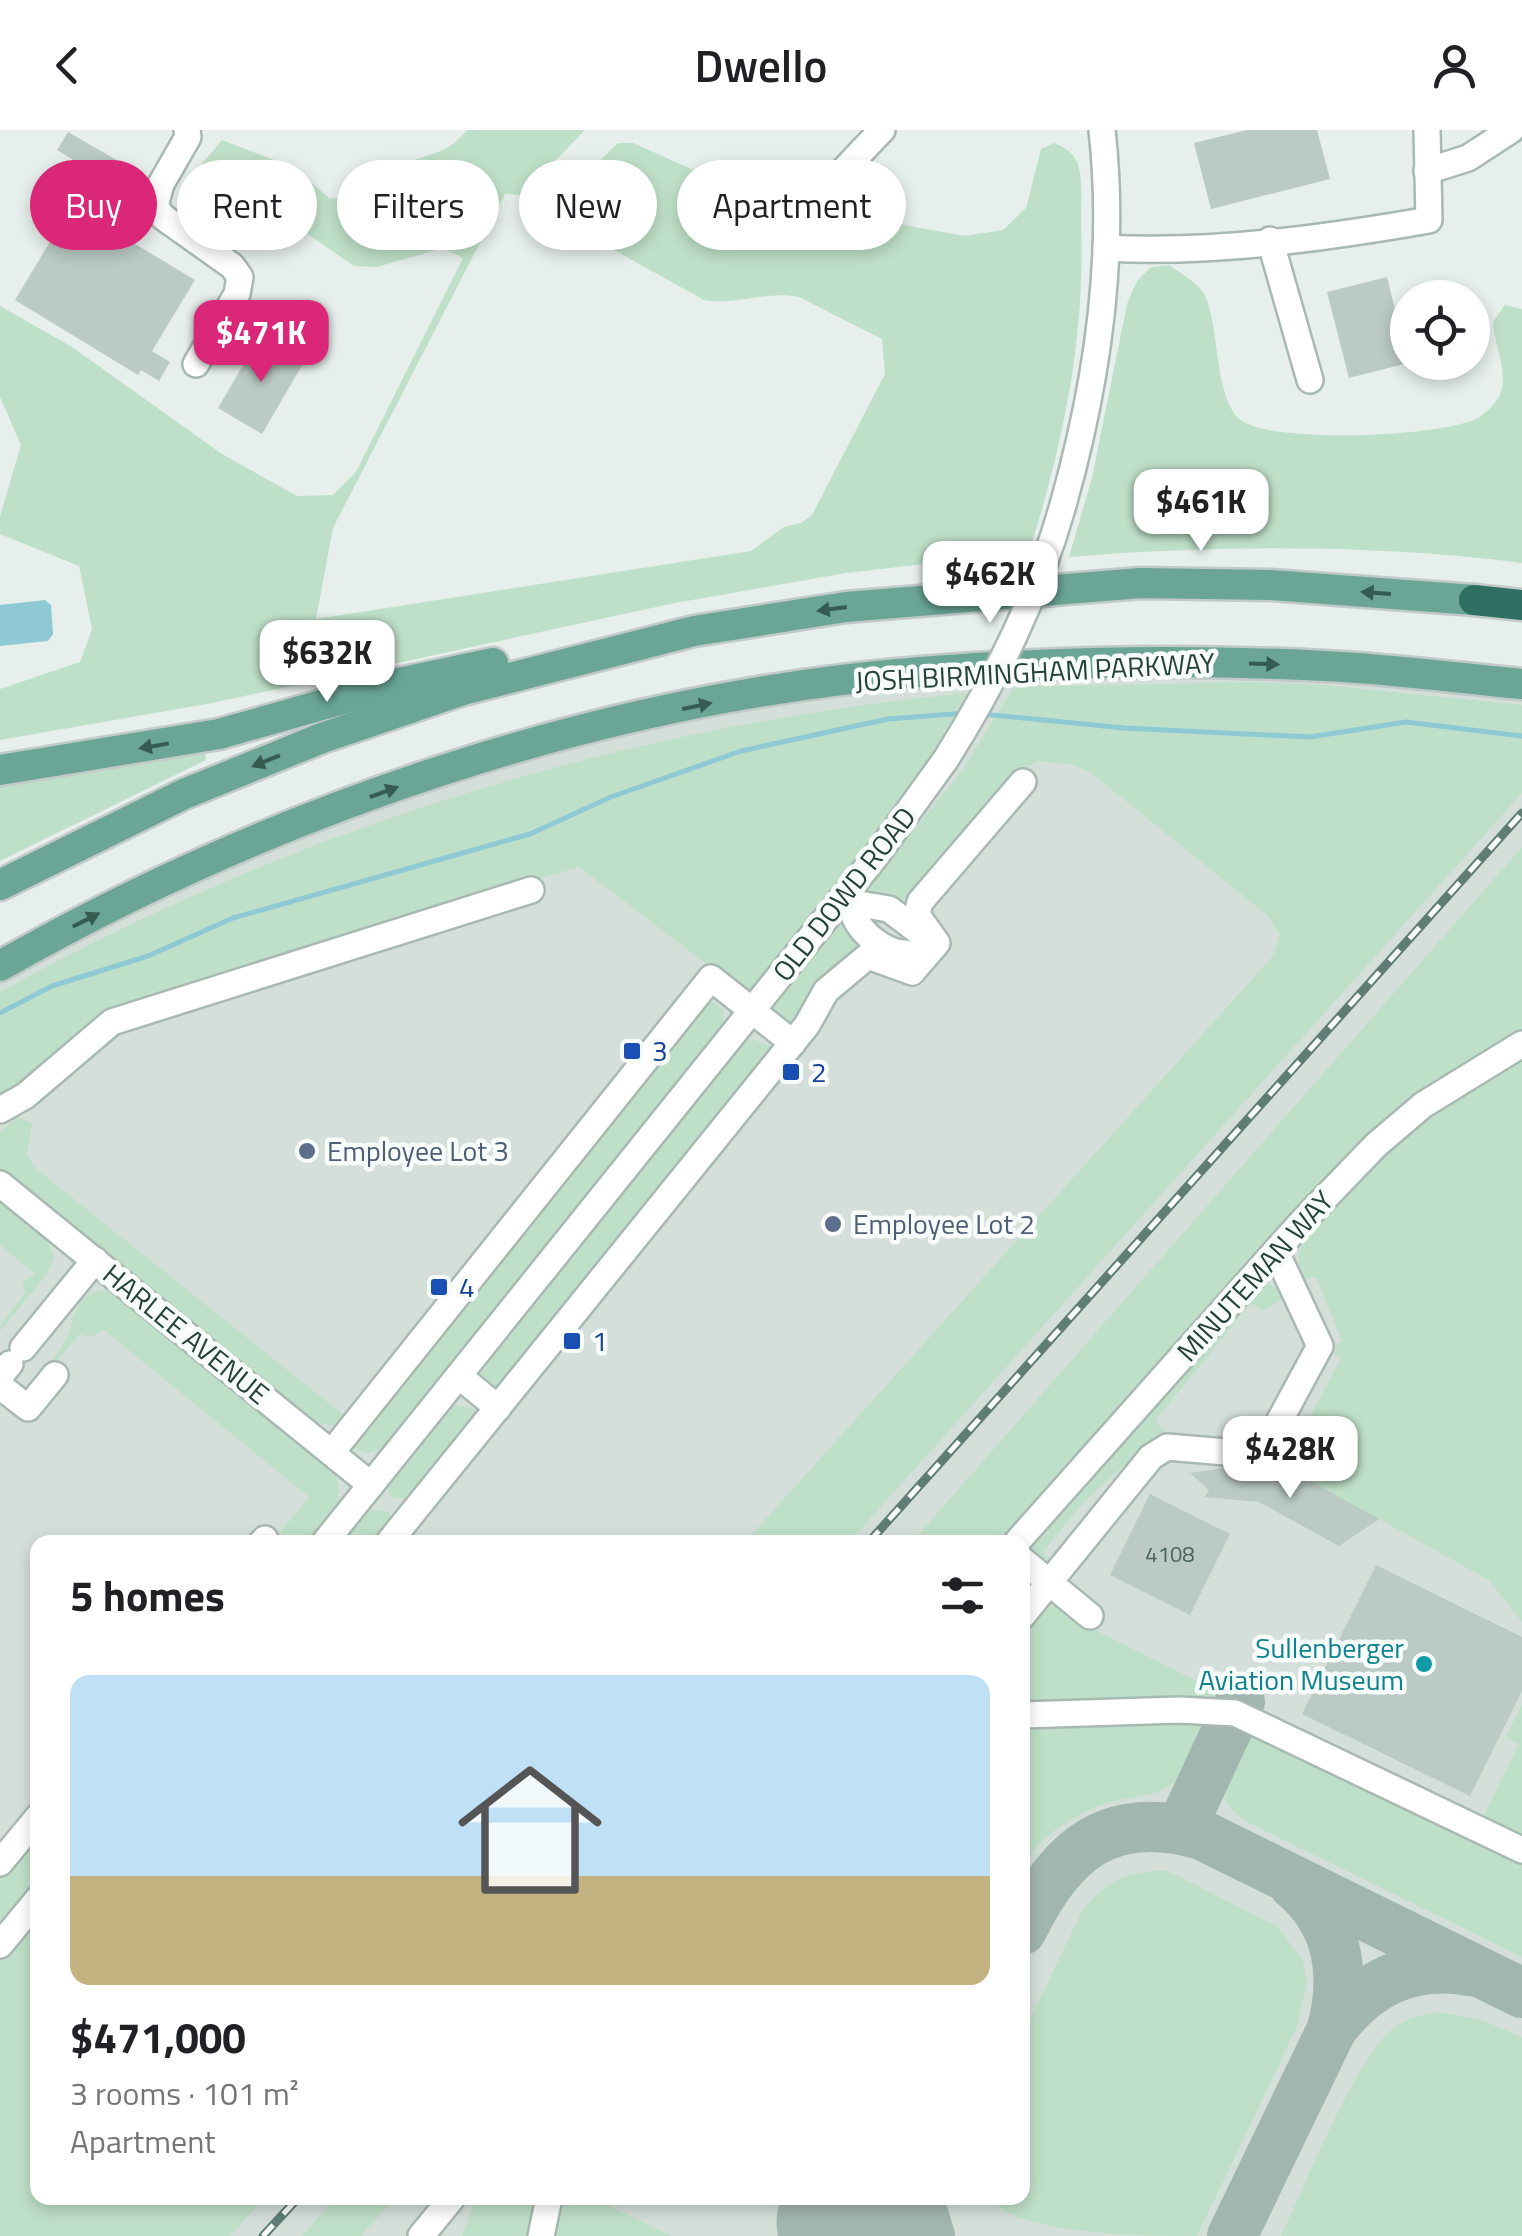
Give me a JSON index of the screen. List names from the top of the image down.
{
  "streets": {
    "main road": ["JOSH BIRMINGHAM PARKWAY"],
    "street": ["OLD DOWD ROAD", "MINUTEMAN WAY", "HARLEE AVENUE"]
  },
  "crossings": [
    ["OLD DOWD ROAD", "HARLEE AVENUE"]
  ],
  "places": {
    "transit": [
      "3",
      "2",
      "4",
      "1"
    ],
    "other": ["Employee Lot 3", "Employee Lot 2", "Sullenberger Aviation Museum"]
  },
  "house_numbers": ["4108"],
  "page": {
    "header": "Dwello",
    "chip": [
      "Buy",
      "Rent",
      "Filters",
      "New",
      "Apartment"
    ],
    "price": [
      "$471K",
      "$461K",
      "$462K",
      "$632K",
      "$428K"
    ],
    "heading": "5 homes",
    "list": [
      {
        "name": "$471,000",
        "note": "3 rooms · 101 m² · Apartment"
      }
    ]
  }
}
